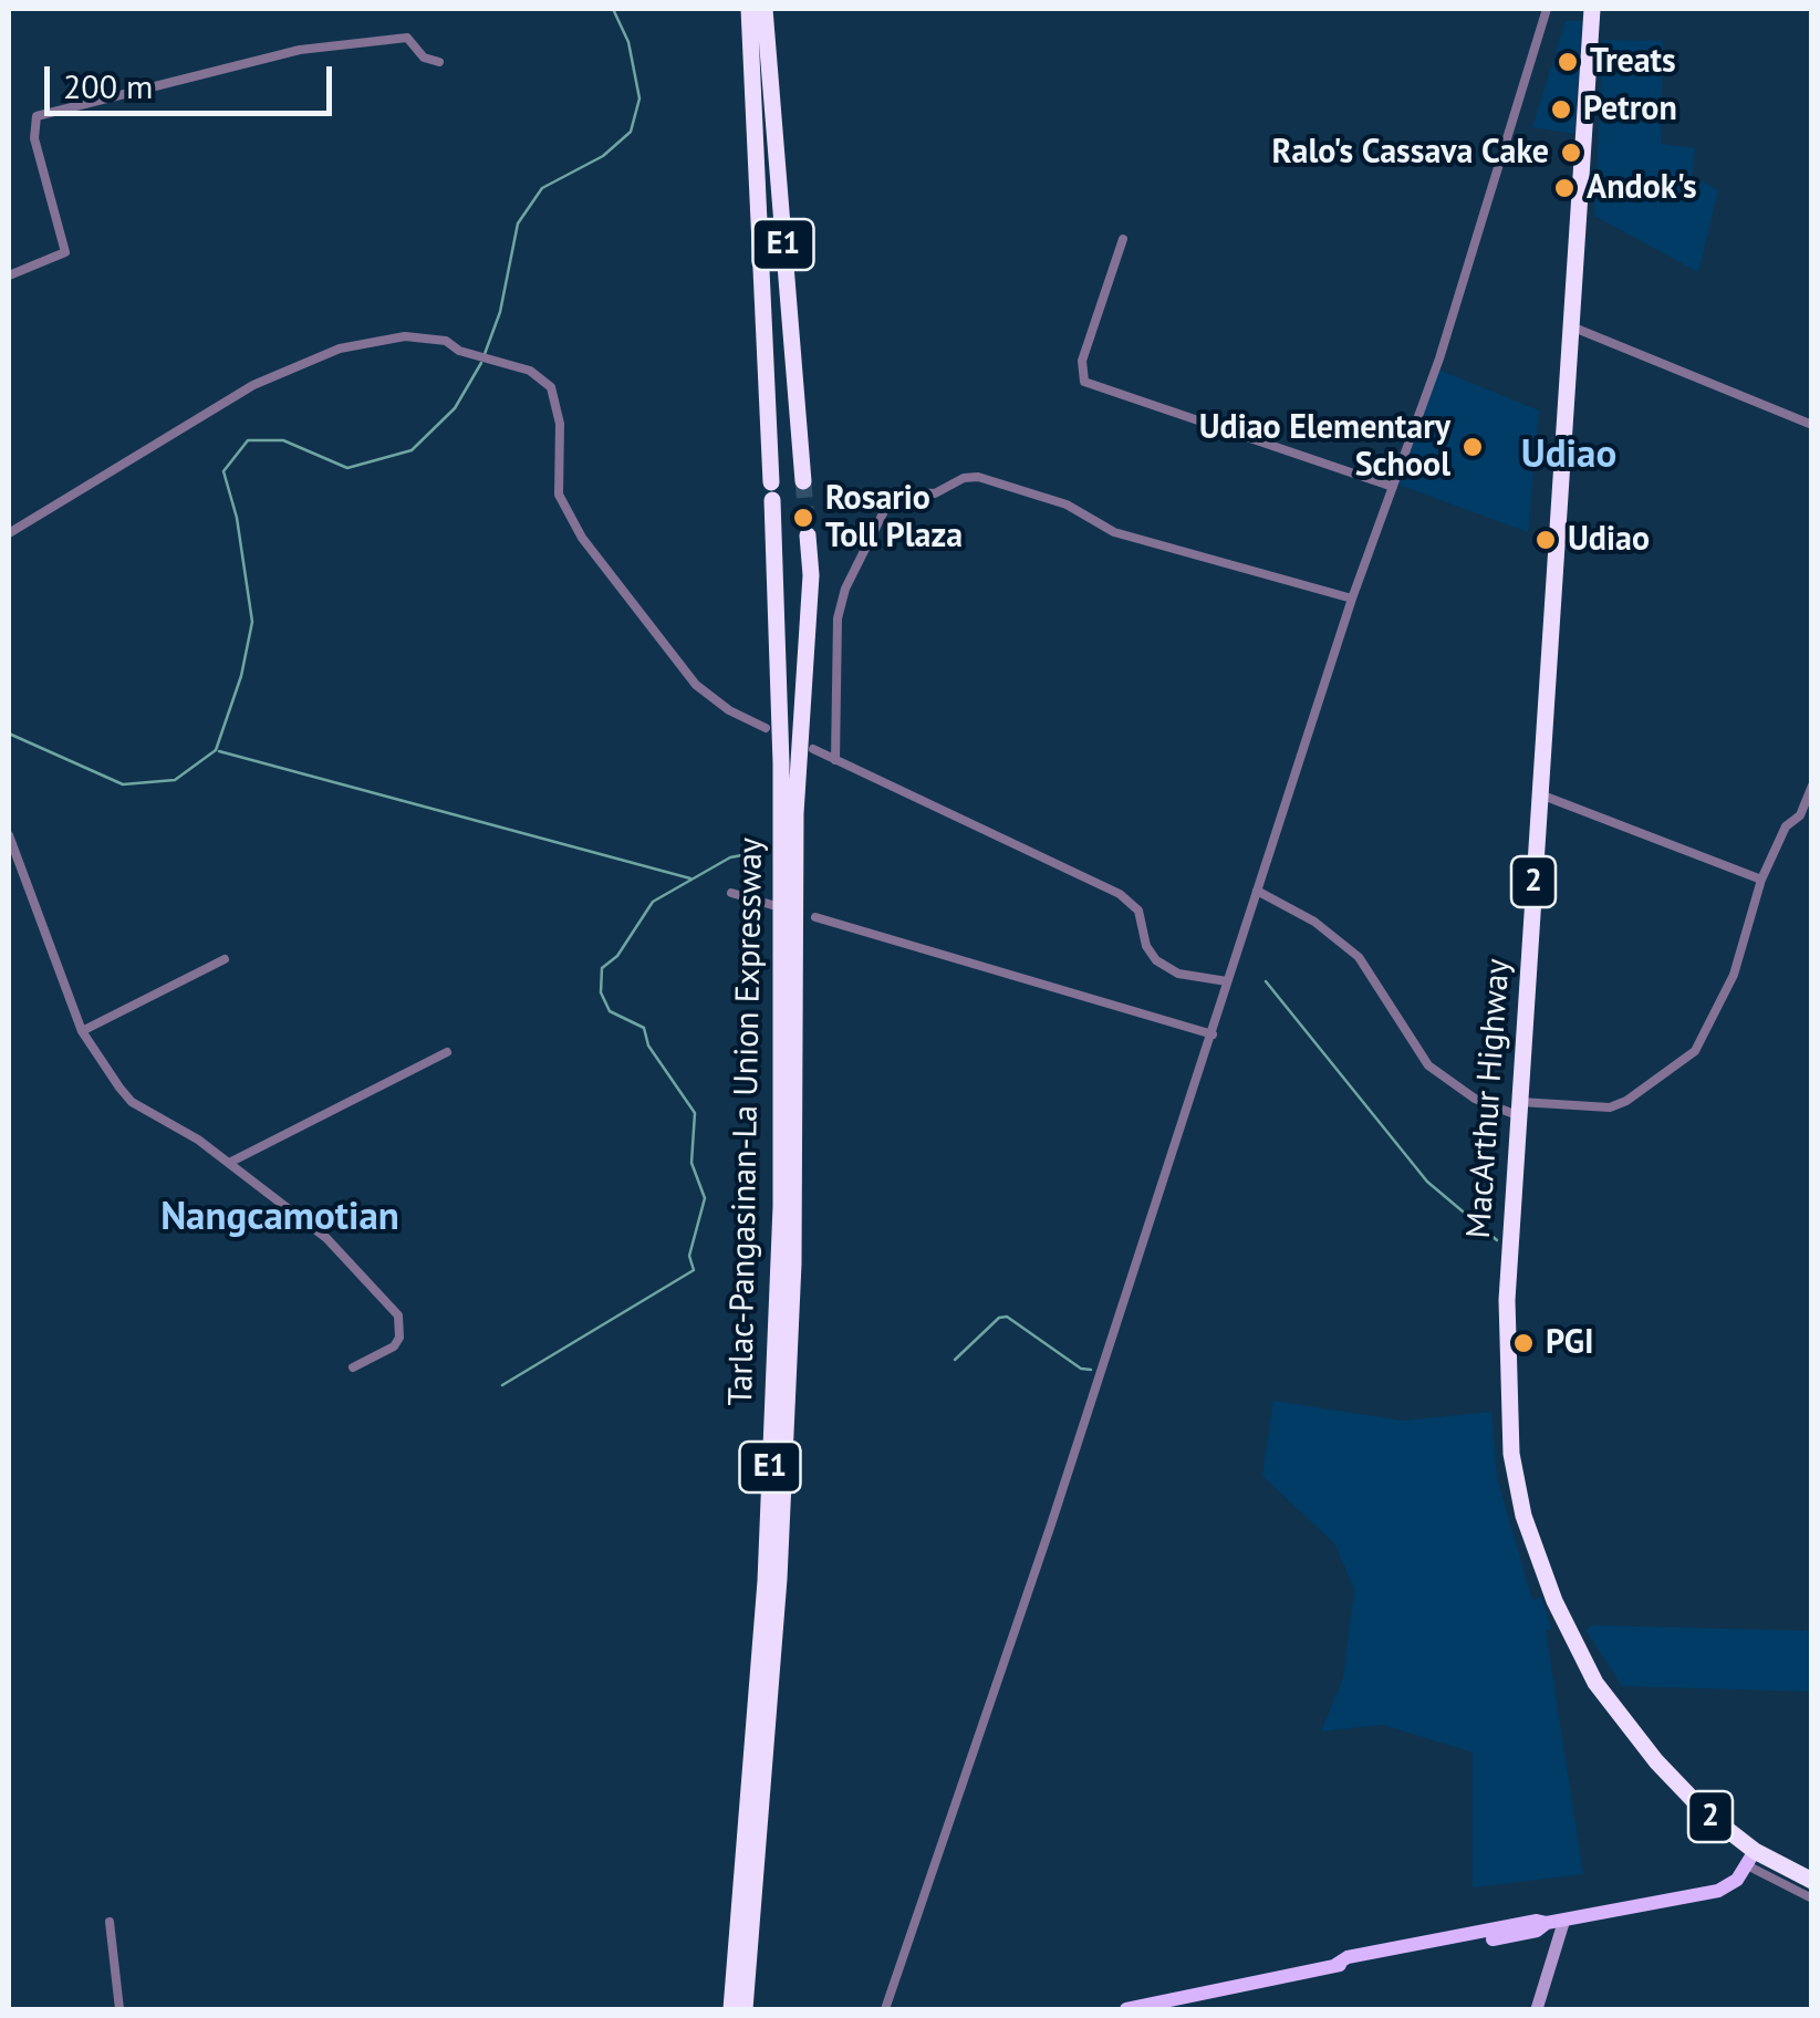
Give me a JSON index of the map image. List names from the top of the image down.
{
  "streets": {
    "highway": [
      "E1",
      "2",
      "MacArthur Highway",
      "Tarlac-Pangasinan-La Union Expressway"
    ]
  },
  "districts": ["Udiao", "Nangcamotian"],
  "places": [
    "Treats",
    "Petron",
    "Ralo's Cassava Cake",
    "Andok's",
    "Udiao Elementary School",
    "Rosario Toll Plaza",
    "Udiao",
    "PGI"
  ],
  "scale_bar": "200 m"
}
